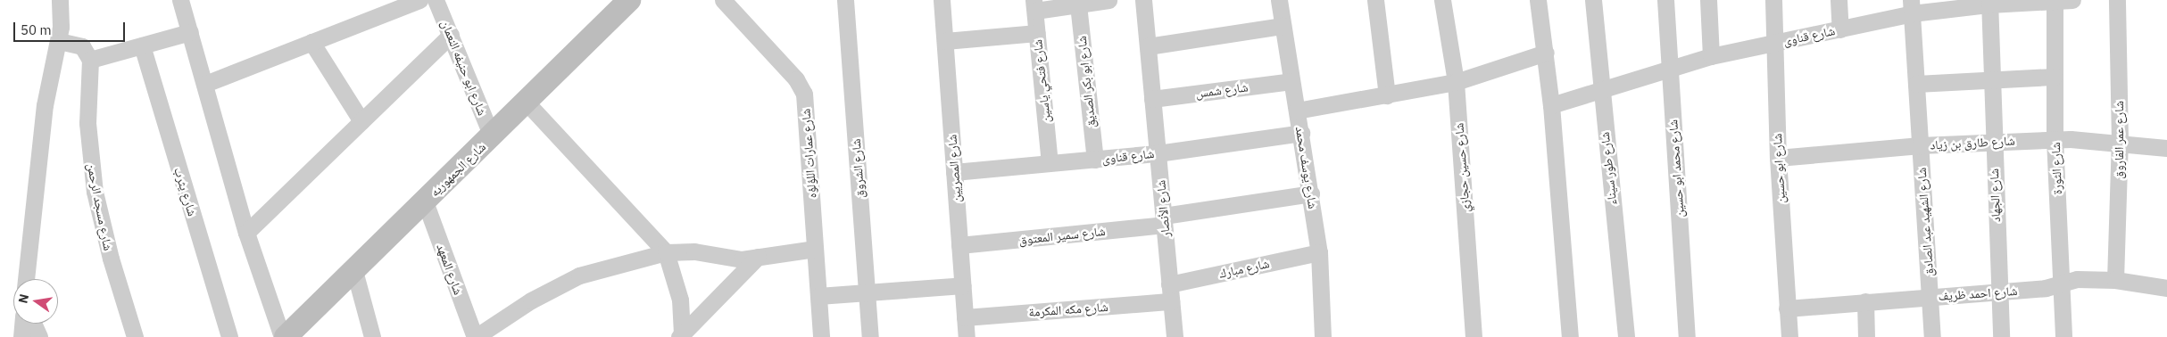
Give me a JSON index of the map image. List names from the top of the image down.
{
  "streets": {
    "main road": ["شارع الجمهوريه"],
    "street": [
      "شارع قناوى",
      "شارع ابو حنيفه النعمان",
      "شارع فتحي ياسين",
      "شارع ابو بكر الصديق",
      "شارع شمس",
      "شارع عمر الفاروق",
      "شارع طارق بن زياد",
      "شارع عمارات اللؤلؤه",
      "شارع يوسف محمد",
      "شارع حسين حجازي",
      "شارع الشروق",
      "شارع المصريين",
      "شارع طور سيناء",
      "شارع محمد ابو حسين",
      "شارع ابو حسين",
      "شارع الثورة",
      "شارع يثرب",
      "شارع الجهاد",
      "شارع مسجد الرحمن",
      "شارع الأنصار",
      "شارع الشهيد عبد الصادق",
      "شارع سمير المعتوق",
      "شارع مبارك",
      "شارع المعهد",
      "شارع احمد ظريف",
      "شارع مكه المكرمة"
    ]
  },
  "crossings": [
    ["شارع قناوى", "شارع فتحي ياسين"],
    ["شارع قناوى", "شارع ابو بكر الصديق"],
    ["شارع قناوى", "شارع يوسف محمد"],
    ["شارع قناوى", "شارع المصريين"],
    ["شارع قناوى", "شارع طور سيناء"],
    ["شارع قناوى", "شارع محمد ابو حسين"],
    ["شارع قناوى", "شارع ابو حسين"],
    ["شارع قناوى", "شارع الثورة"],
    ["شارع قناوى", "شارع الجهاد"],
    ["شارع قناوى", "شارع الأنصار"],
    ["شارع قناوى", "شارع الشهيد عبد الصادق"],
    ["شارع ابو حنيفه النعمان", "شارع الجمهوريه"],
    ["شارع شمس", "شارع يوسف محمد"],
    ["شارع شمس", "شارع الأنصار"],
    ["شارع عمر الفاروق", "شارع طارق بن زياد"],
    ["شارع عمر الفاروق", "شارع احمد ظريف"],
    ["شارع طارق بن زياد", "شارع ابو حسين"],
    ["شارع طارق بن زياد", "شارع الثورة"],
    ["شارع طارق بن زياد", "شارع الجهاد"],
    ["شارع طارق بن زياد", "شارع الشهيد عبد الصادق"],
    ["شارع يوسف محمد", "شارع سمير المعتوق"],
    ["شارع يوسف محمد", "شارع مبارك"],
    ["شارع المصريين", "شارع سمير المعتوق"],
    ["شارع المصريين", "شارع مكه المكرمة"],
    ["شارع ابو حسين", "شارع احمد ظريف"],
    ["شارع الثورة", "شارع احمد ظريف"],
    ["شارع الجمهوريه", "شارع المعهد"],
    ["شارع الجهاد", "شارع احمد ظريف"],
    ["شارع الأنصار", "شارع سمير المعتوق"],
    ["شارع الأنصار", "شارع مبارك"],
    ["شارع الأنصار", "شارع مكه المكرمة"],
    ["شارع الشهيد عبد الصادق", "شارع احمد ظريف"]
  ],
  "scale_bar": "50 m",
  "north": "left"
}
